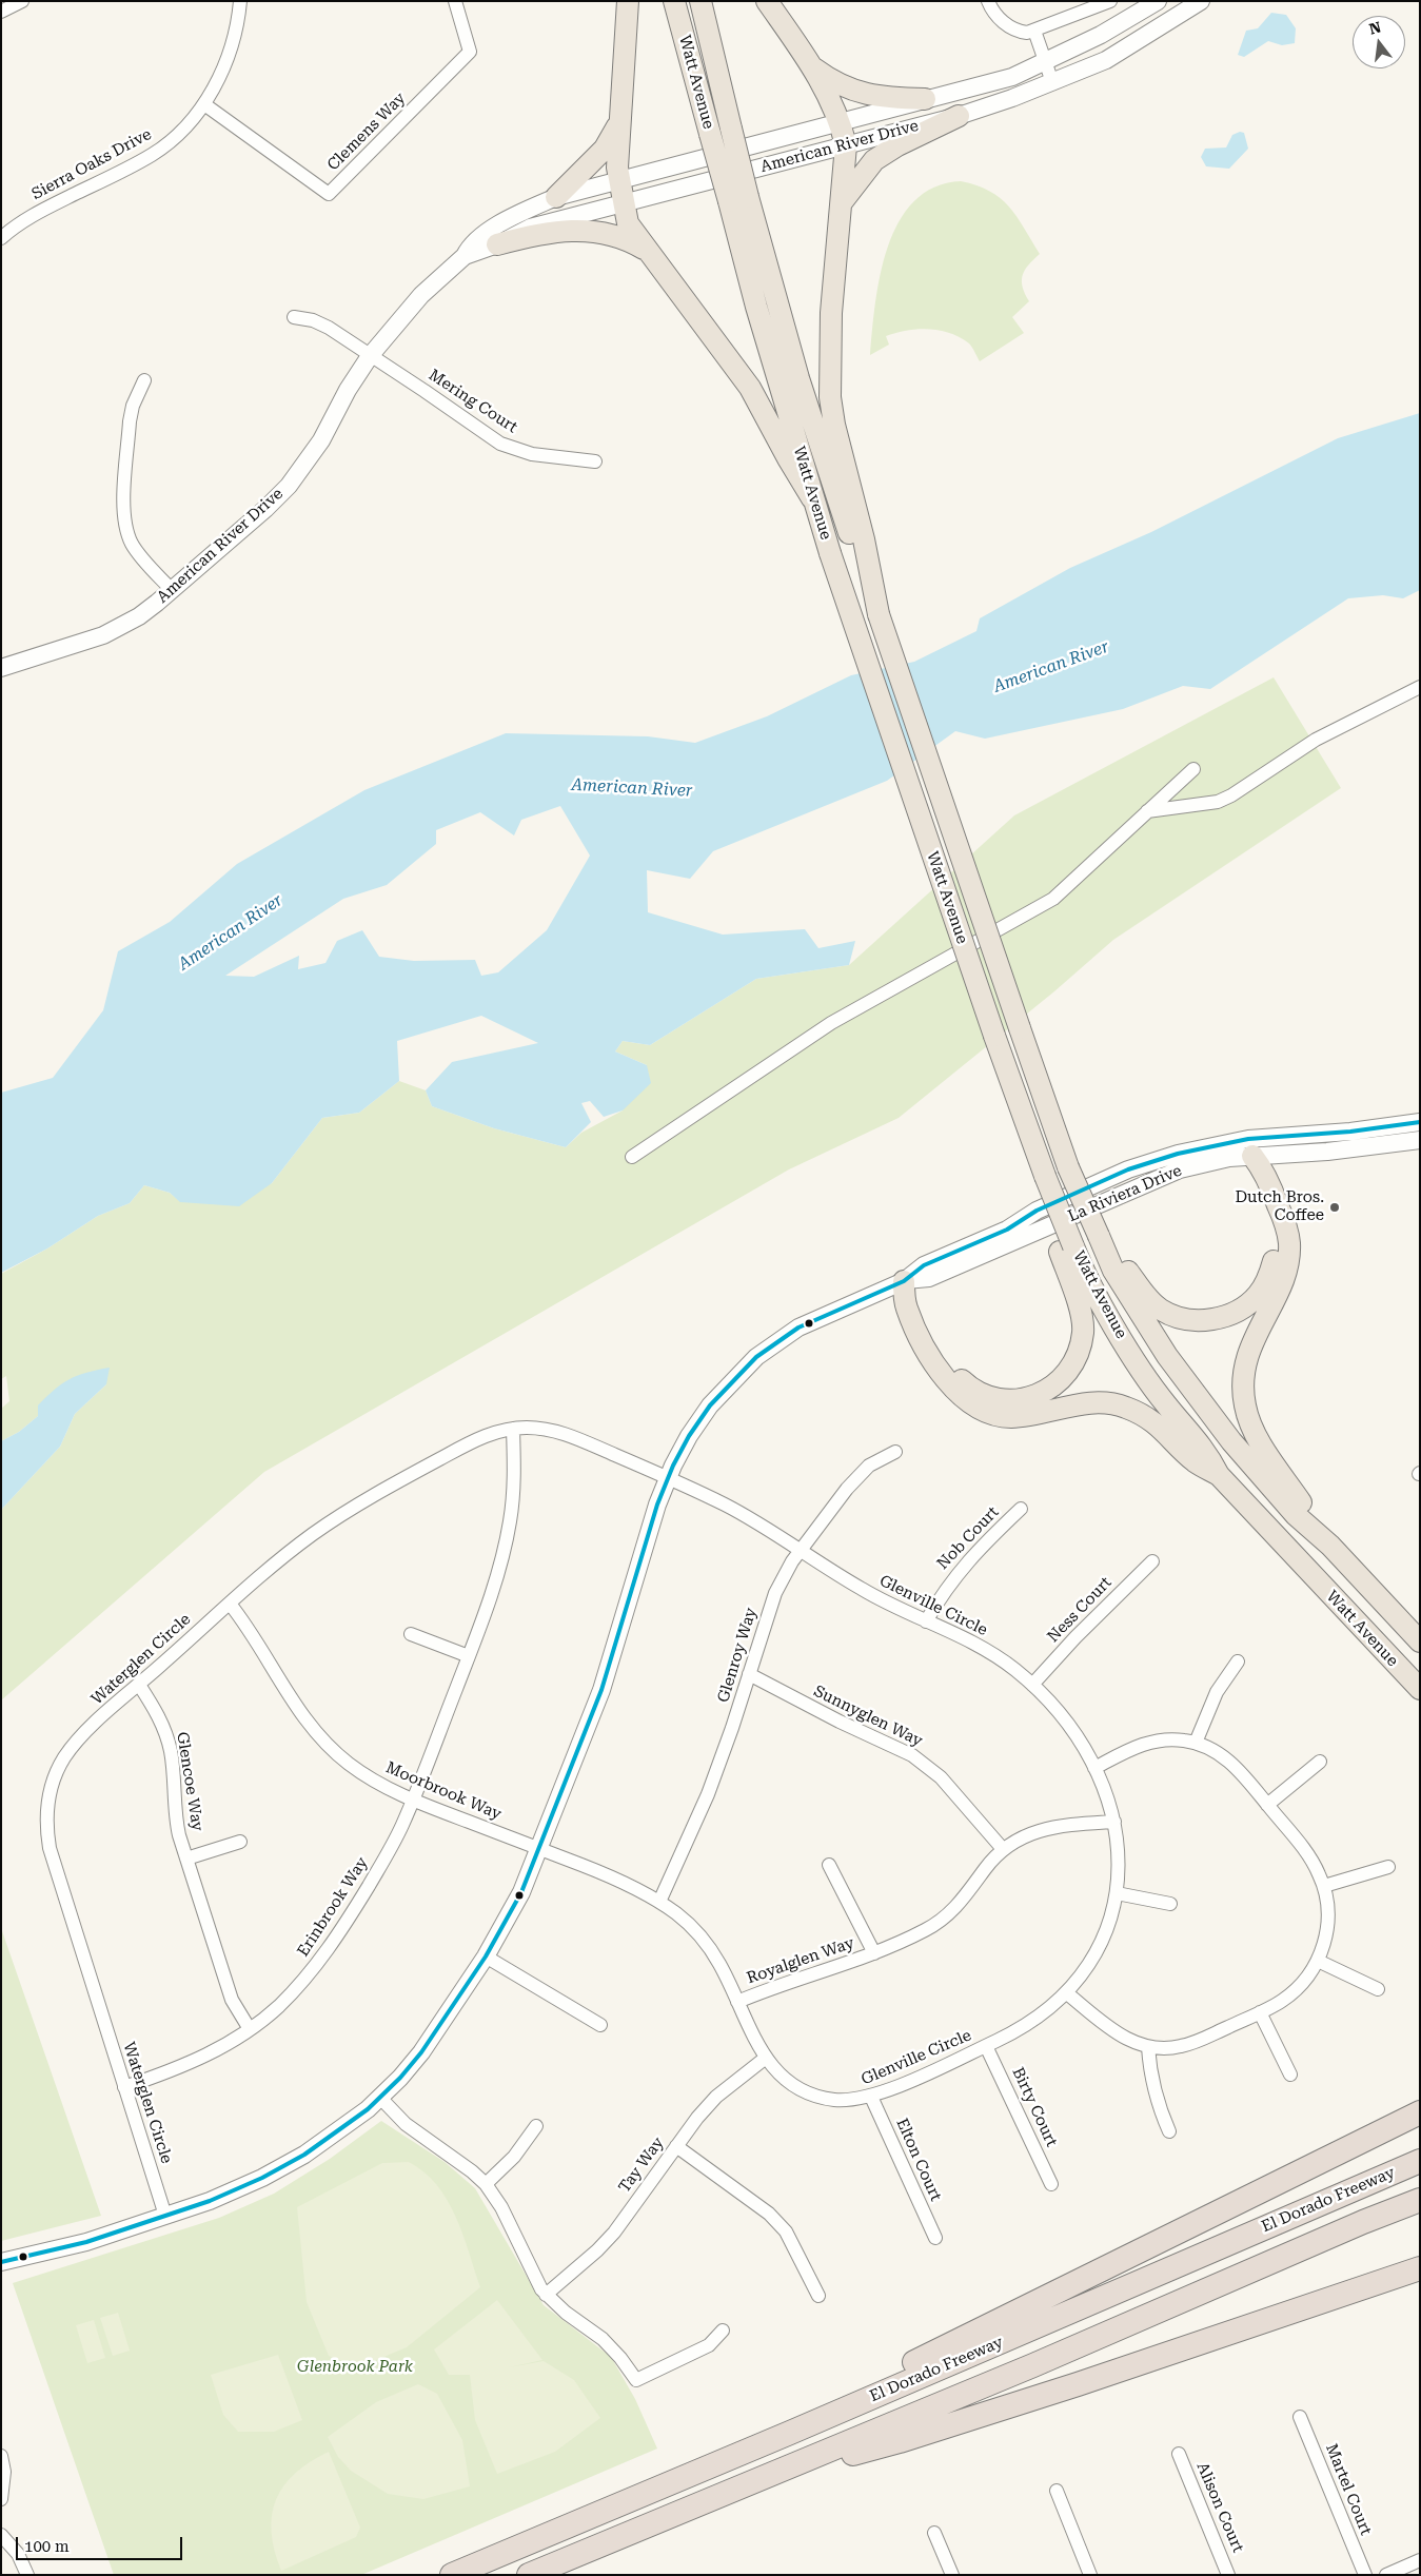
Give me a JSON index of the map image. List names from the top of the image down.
{
  "streets": {
    "highway": ["El Dorado Freeway"],
    "main road": ["Watt Avenue"],
    "street": [
      "Clemens Way",
      "American River Drive",
      "Sierra Oaks Drive",
      "Mering Court",
      "La Riviera Drive",
      "Nob Court",
      "Glenville Circle",
      "Ness Court",
      "Glenroy Way",
      "Waterglen Circle",
      "Sunnyglen Way",
      "Glencoe Way",
      "Moorbrook Way",
      "Erinbrook Way",
      "Royalglen Way",
      "Birty Court",
      "Elton Court",
      "Tay Way",
      "Martel Court",
      "Alison Court"
    ]
  },
  "crossings": [
    ["Clemens Way", "Sierra Oaks Drive"],
    ["American River Drive", "Mering Court"],
    ["La Riviera Drive", "Glenville Circle"],
    ["La Riviera Drive", "Waterglen Circle"],
    ["La Riviera Drive", "Moorbrook Way"],
    ["Nob Court", "Glenville Circle"],
    ["Glenville Circle", "Ness Court"],
    ["Glenville Circle", "Glenroy Way"],
    ["Glenville Circle", "Waterglen Circle"],
    ["Glenville Circle", "Moorbrook Way"],
    ["Glenville Circle", "Royalglen Way"],
    ["Glenville Circle", "Birty Court"],
    ["Glenville Circle", "Elton Court"],
    ["Glenville Circle", "Tay Way"],
    ["Glenroy Way", "Sunnyglen Way"],
    ["Waterglen Circle", "Glencoe Way"],
    ["Waterglen Circle", "Moorbrook Way"],
    ["Waterglen Circle", "Erinbrook Way"],
    ["Sunnyglen Way", "Royalglen Way"],
    ["Glencoe Way", "Erinbrook Way"],
    ["Moorbrook Way", "Erinbrook Way"]
  ],
  "water": ["American River"],
  "parks": ["Glenbrook Park"],
  "places": ["Dutch Bros. Coffee"],
  "scale_bar": "100 m",
  "north": "top"
}
